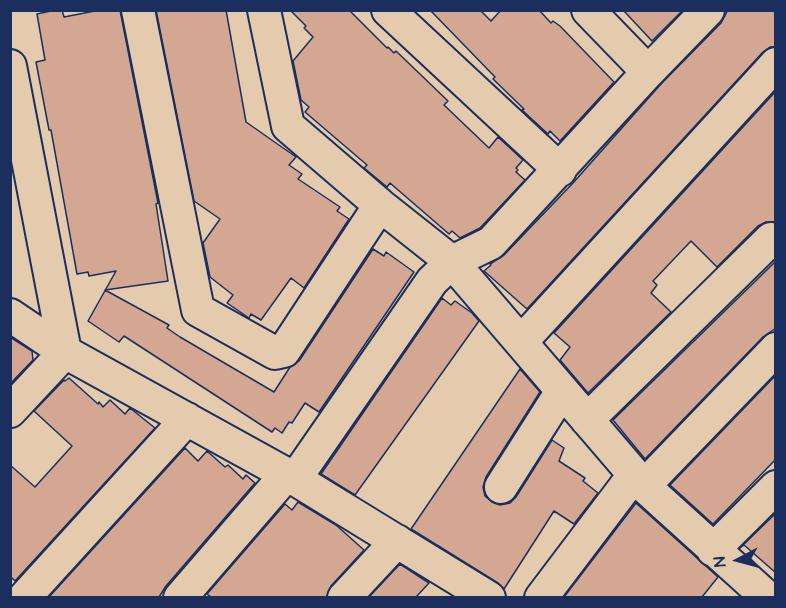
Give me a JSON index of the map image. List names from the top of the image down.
{
  "north": "left"
}
